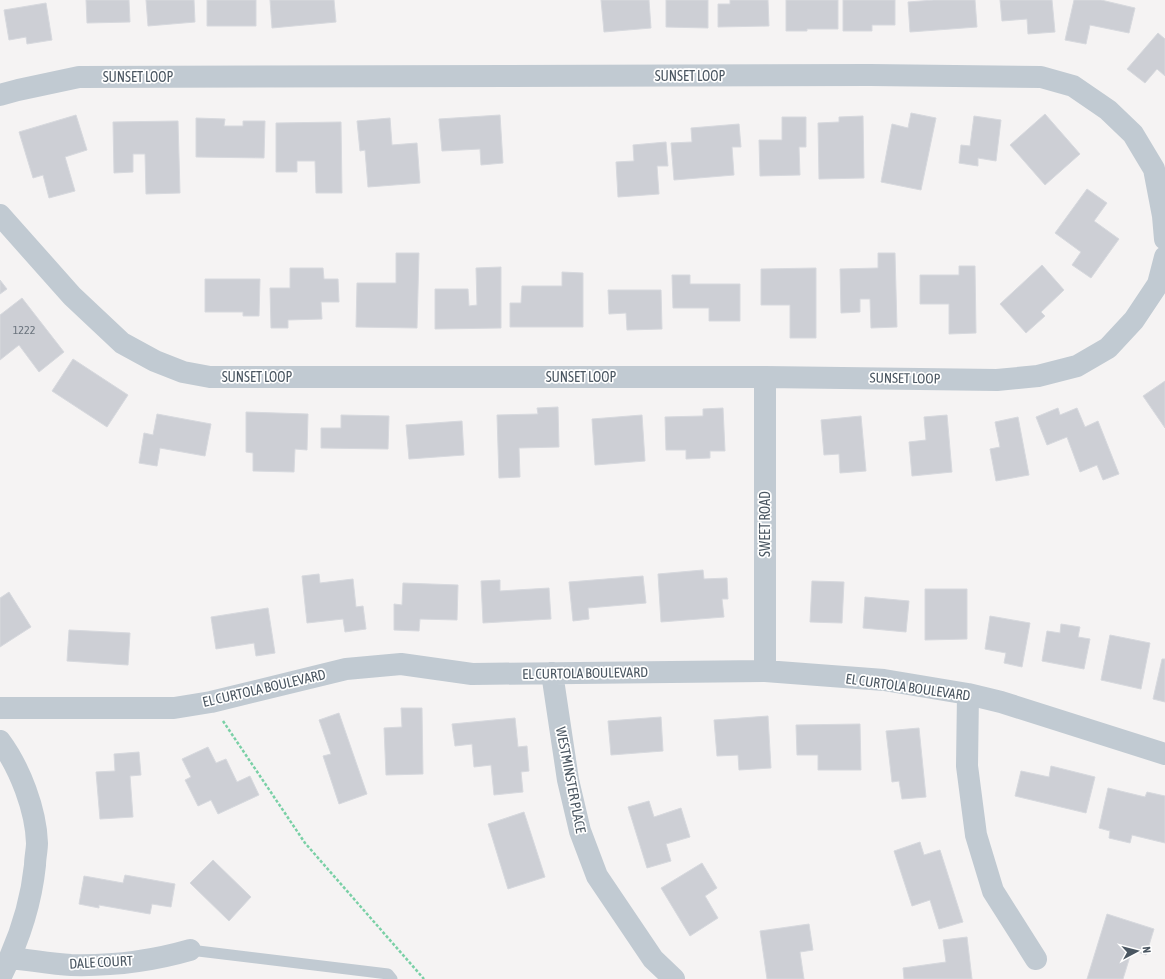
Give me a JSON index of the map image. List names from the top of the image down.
{
  "streets": {
    "street": [
      "SUNSET LOOP",
      "SWEET ROAD",
      "EL CURTOLA BOULEVARD",
      "WESTMINSTER PLACE",
      "DALE COURT"
    ]
  },
  "crossings": [
    ["SUNSET LOOP", "SWEET ROAD"],
    ["SWEET ROAD", "EL CURTOLA BOULEVARD"],
    ["EL CURTOLA BOULEVARD", "WESTMINSTER PLACE"]
  ],
  "house_numbers": ["1222"],
  "north": "right"
}
